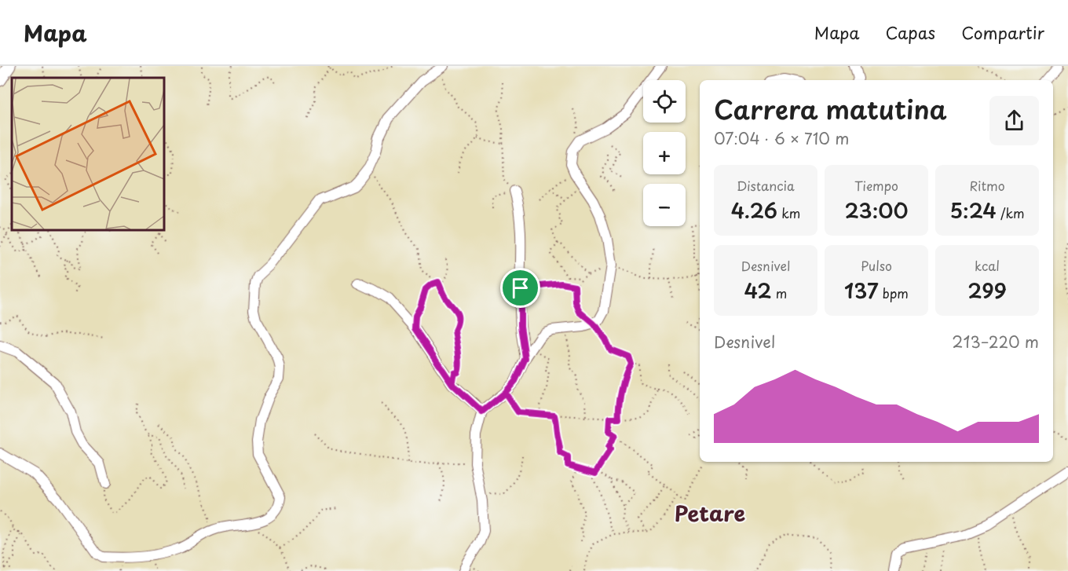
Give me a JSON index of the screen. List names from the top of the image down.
{
  "districts": ["Petare"],
  "page": {
    "header": "Mapa",
    "nav": ["Mapa", "Capas", "Compartir"],
    "map_buttons": ["+", "−"],
    "heading": ["Carrera matutina", "07:04 · 6 × 710 m"],
    "stats": [
      ["Distancia", "4.26 km"],
      ["Tiempo", "23:00"],
      ["Ritmo", "5:24 /km"],
      ["Desnivel", "42 m"],
      ["Pulso", "137 bpm"],
      ["kcal", "299"]
    ],
    "chart": ["Desnivel", "213–220 m"]
  }
}
